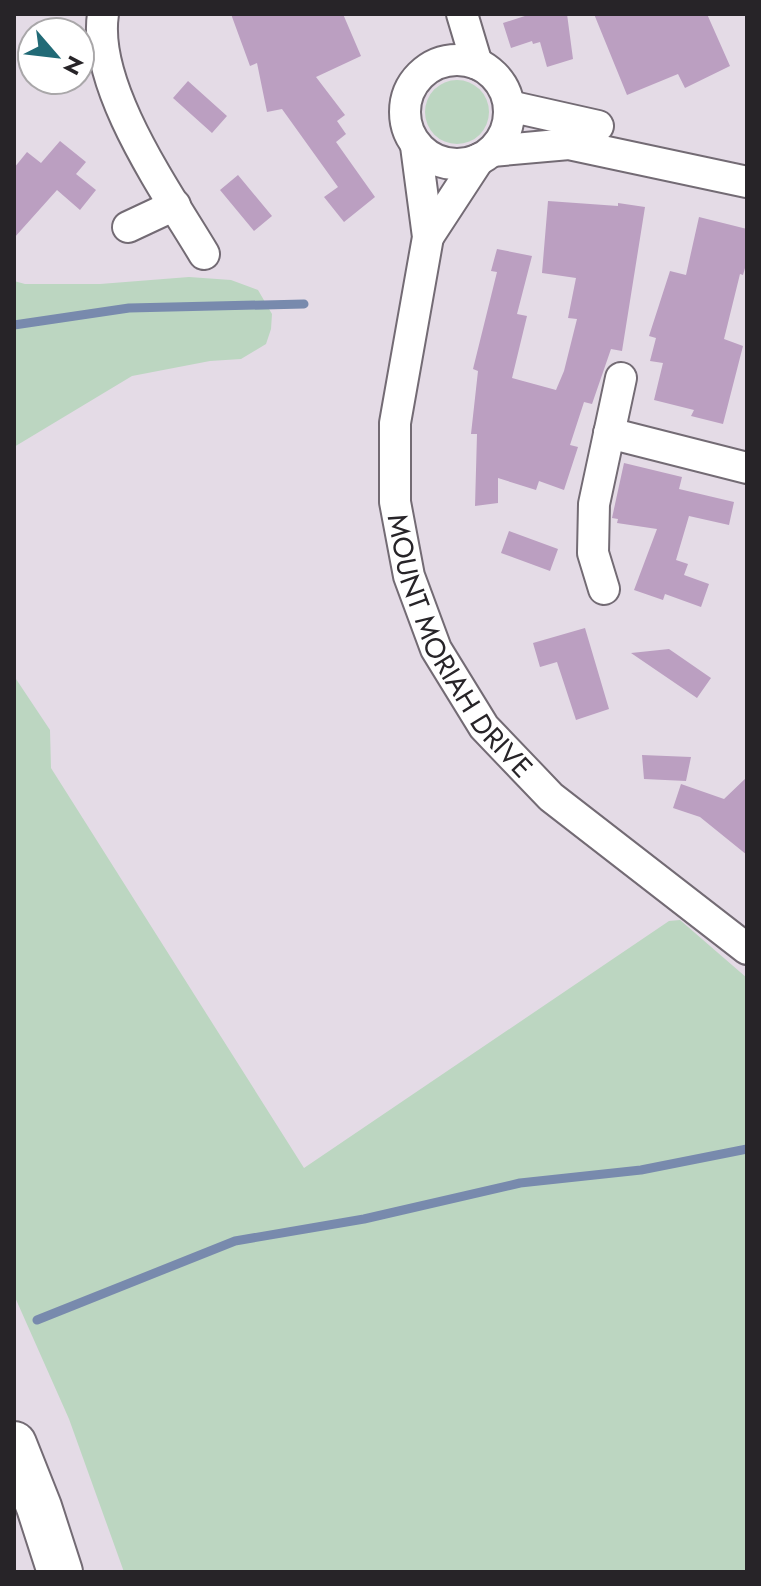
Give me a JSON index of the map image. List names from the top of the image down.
{
  "streets": {
    "street": ["MOUNT MORIAH DRIVE"]
  },
  "north": "bottom right"
}
